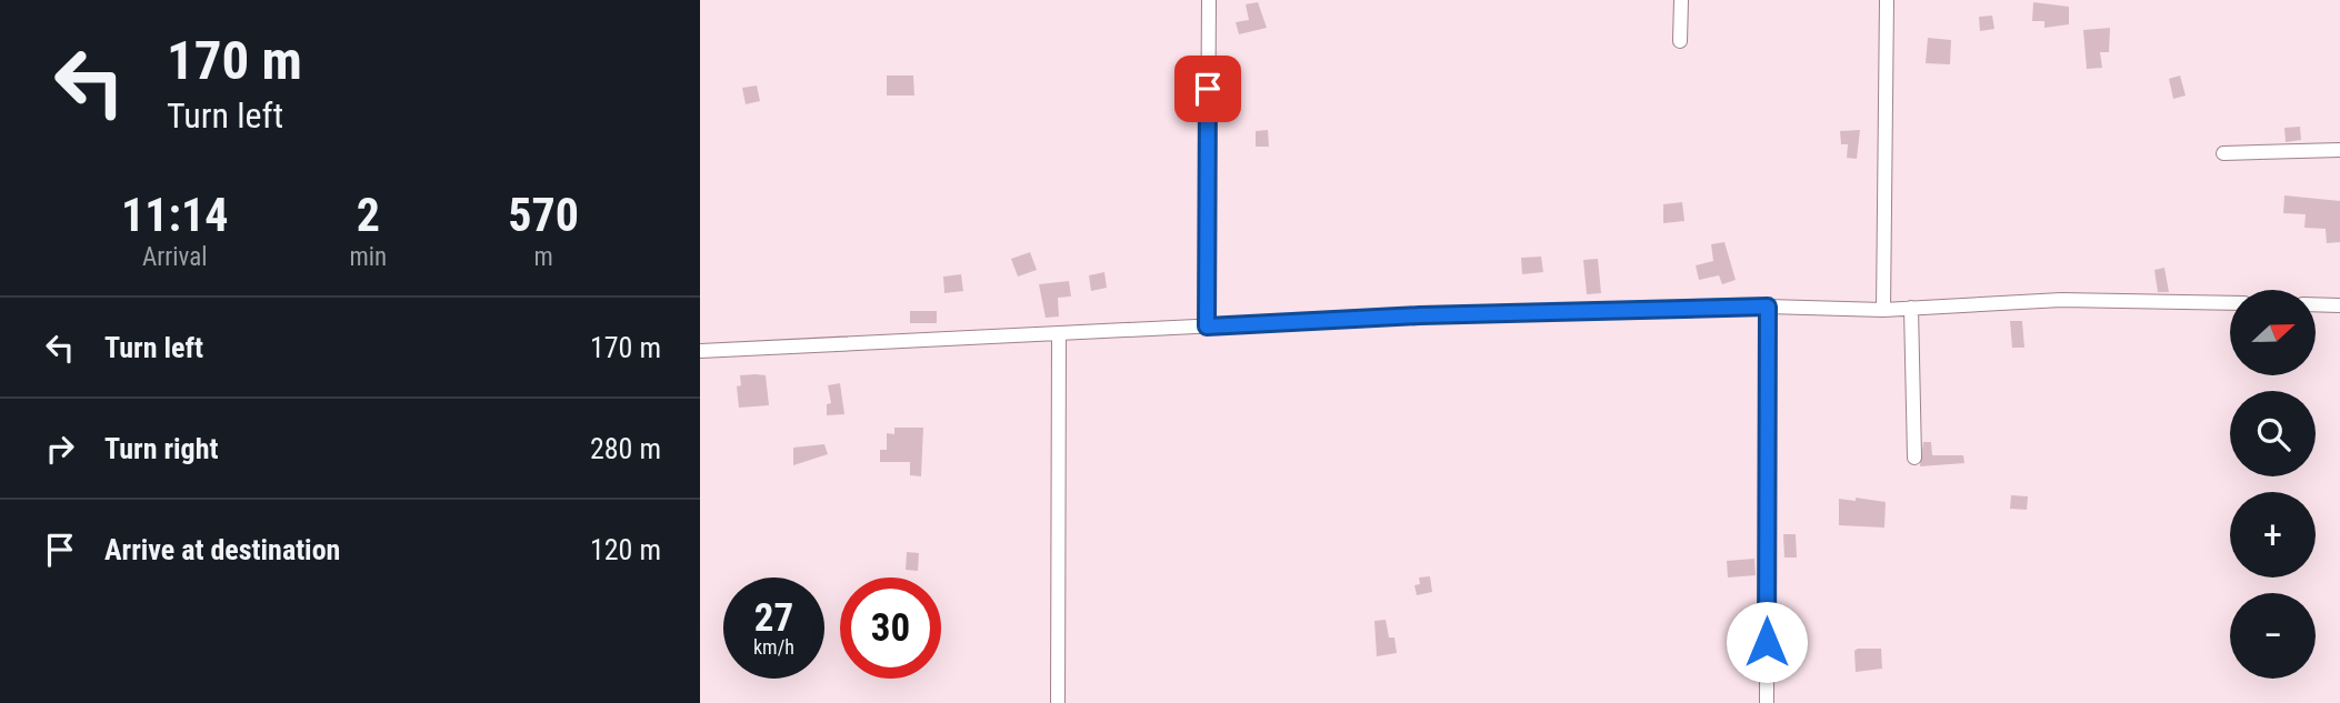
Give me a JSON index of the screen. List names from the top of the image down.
{
  "north": "right",
  "page": {
    "turn": ["170 m", "Turn left"],
    "eta": [
      "11:14",
      "Arrival",
      "2",
      "min",
      "570",
      "m"
    ],
    "map_buttons": ["+", "−"],
    "list": [
      {
        "name": "Turn left",
        "value": "170 m"
      },
      {
        "name": "Turn right",
        "value": "280 m"
      },
      {
        "name": "Arrive at destination",
        "value": "120 m"
      }
    ],
    "speed": "27 km/h",
    "limit": "30"
  }
}
